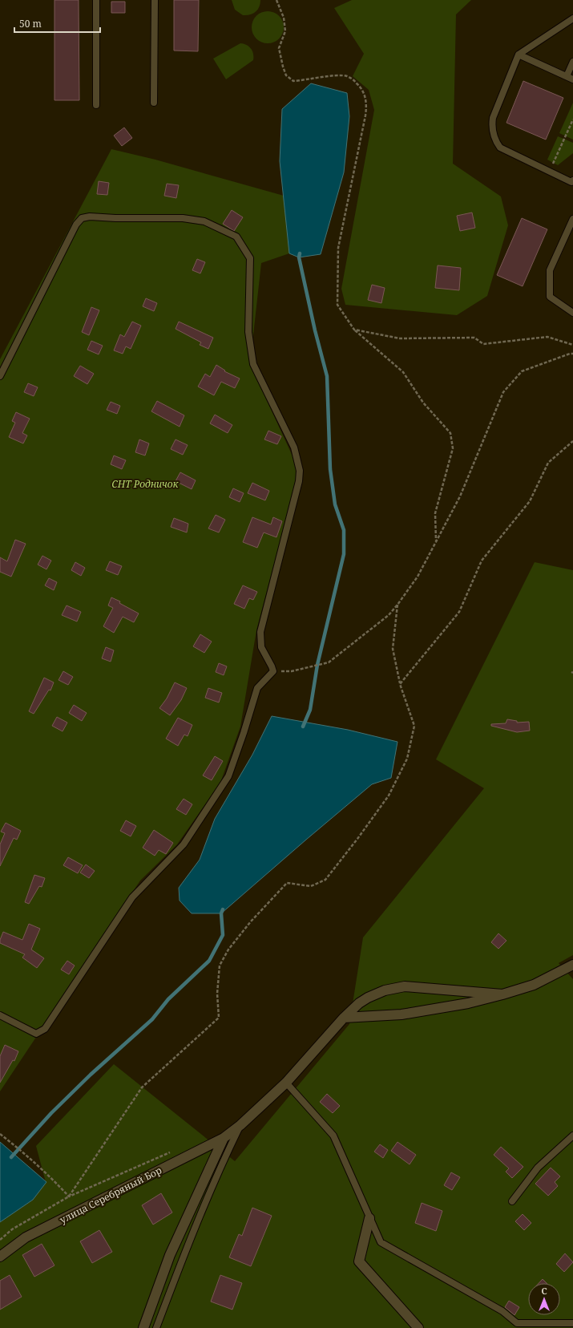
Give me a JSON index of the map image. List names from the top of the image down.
{
  "streets": {
    "street": ["улица Серебряный Бор"]
  },
  "parks": ["СНТ Родничок"],
  "scale_bar": "50 m",
  "north": "top"
}
